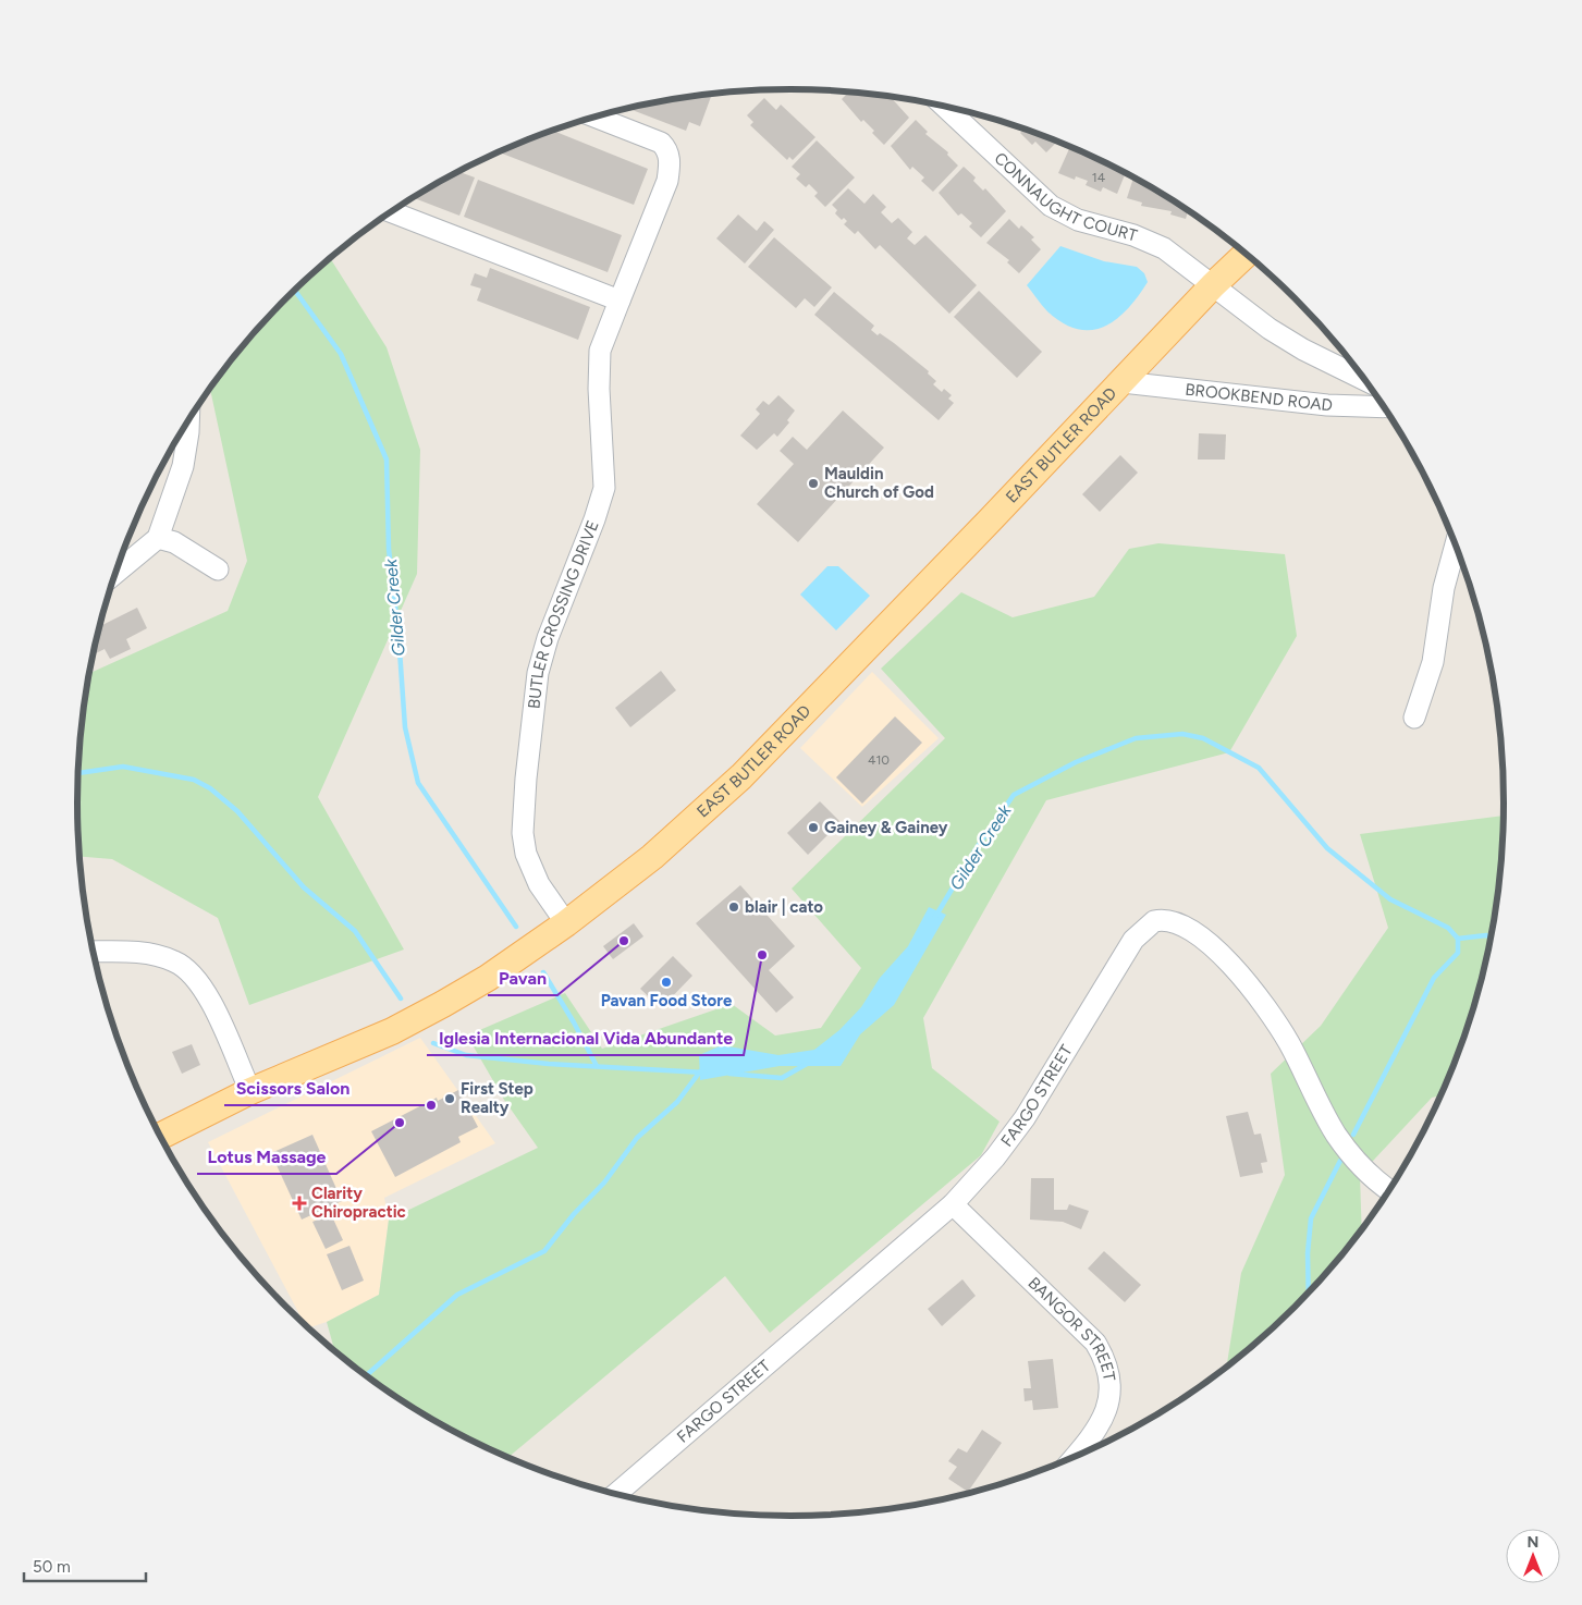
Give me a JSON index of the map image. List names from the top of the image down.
{
  "streets": {
    "main road": ["EAST BUTLER ROAD"],
    "street": [
      "CONNAUGHT COURT",
      "BROOKBEND ROAD",
      "BUTLER CROSSING DRIVE",
      "FARGO STREET",
      "BANGOR STREET"
    ]
  },
  "crossings": [
    ["CONNAUGHT COURT", "EAST BUTLER ROAD"],
    ["BROOKBEND ROAD", "EAST BUTLER ROAD"],
    ["EAST BUTLER ROAD", "BUTLER CROSSING DRIVE"],
    ["FARGO STREET", "BANGOR STREET"]
  ],
  "water": ["Gilder Creek"],
  "places": {
    "other": [
      "Mauldin Church of God",
      "Gainey & Gainey",
      "blair | cato",
      "Pavan",
      "Iglesia Internacional Vida Abundante",
      "Pavan Food Store",
      "First Step Realty",
      "Scissors Salon",
      "Lotus Massage"
    ],
    "health": ["Clarity Chiropractic"]
  },
  "house_numbers": ["14", "410"],
  "scale_bar": "50 m",
  "north": "top"
}
